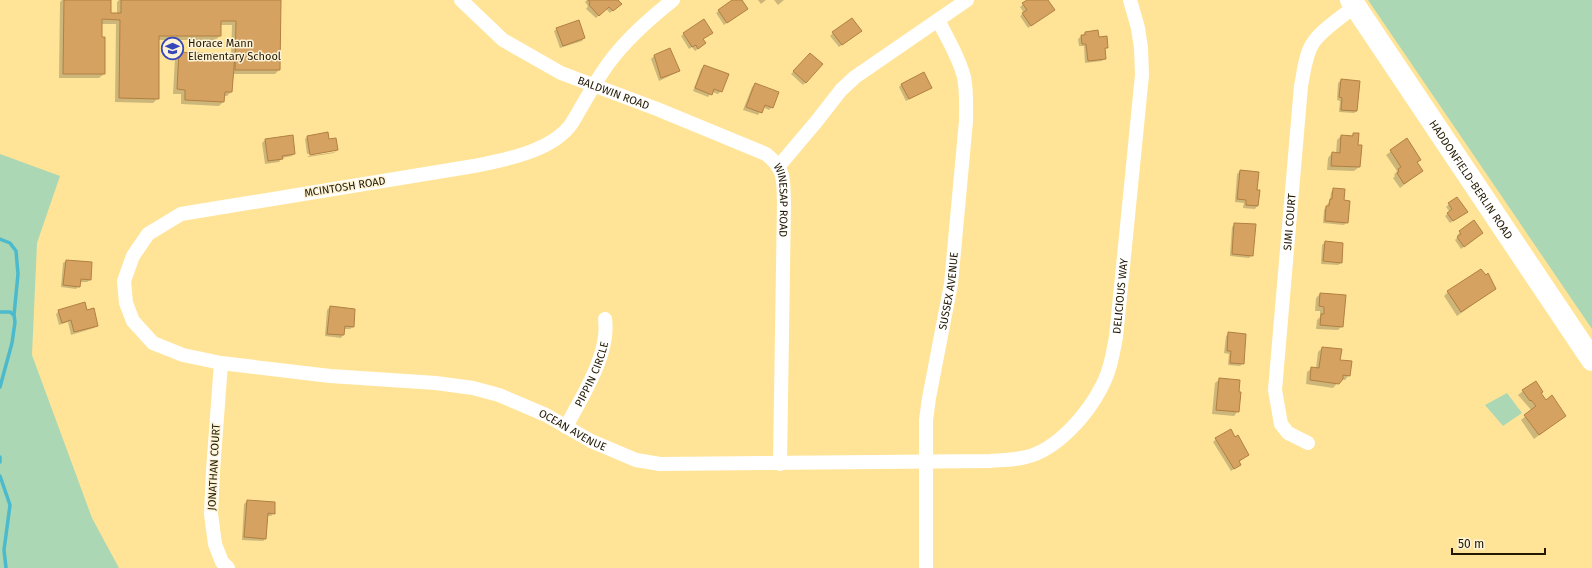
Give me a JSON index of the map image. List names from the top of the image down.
{
  "streets": {
    "main road": ["HADDONFIELD-BERLIN ROAD"],
    "street": [
      "BALDWIN ROAD",
      "MCINTOSH ROAD",
      "WINESAP ROAD",
      "SIMI COURT",
      "SUSSEX AVENUE",
      "DELICIOUS WAY",
      "PIPPIN CIRCLE",
      "OCEAN AVENUE",
      "JONATHAN COURT"
    ]
  },
  "crossings": [
    ["BALDWIN ROAD", "MCINTOSH ROAD"],
    ["BALDWIN ROAD", "WINESAP ROAD"],
    ["HADDONFIELD-BERLIN ROAD", "SIMI COURT"],
    ["MCINTOSH ROAD", "OCEAN AVENUE"],
    ["MCINTOSH ROAD", "JONATHAN COURT"],
    ["WINESAP ROAD", "SUSSEX AVENUE"],
    ["WINESAP ROAD", "OCEAN AVENUE"],
    ["SUSSEX AVENUE", "DELICIOUS WAY"],
    ["SUSSEX AVENUE", "OCEAN AVENUE"],
    ["DELICIOUS WAY", "OCEAN AVENUE"],
    ["PIPPIN CIRCLE", "OCEAN AVENUE"],
    ["OCEAN AVENUE", "JONATHAN COURT"]
  ],
  "places": {
    "school or university": ["Horace Mann Elementary School"]
  },
  "scale_bar": "50 m"
}
